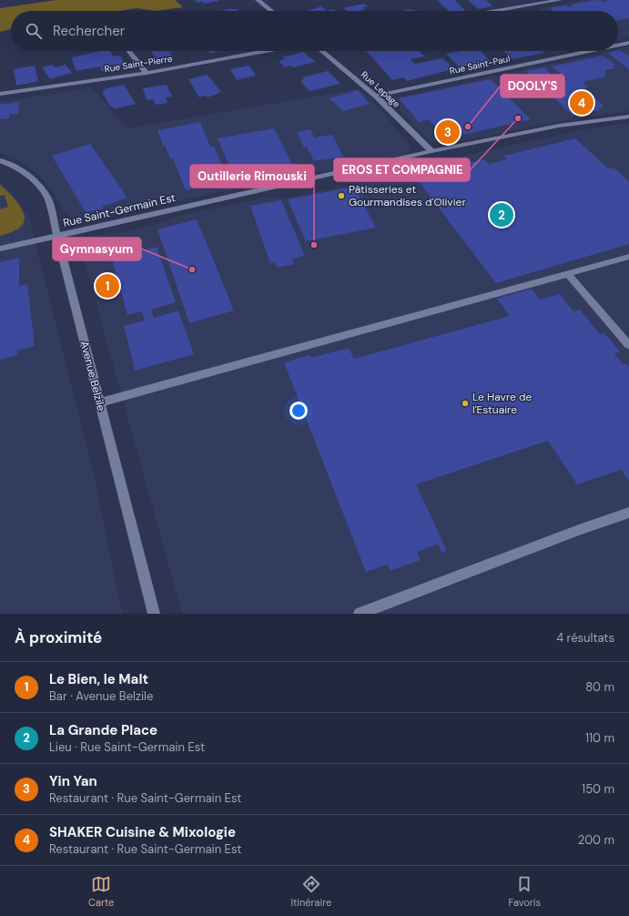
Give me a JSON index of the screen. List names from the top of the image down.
{
  "streets": {
    "street": [
      "Rue Saint-Pierre",
      "Rue Saint-Paul",
      "Rue Lepage",
      "Rue Saint-Germain Est",
      "Avenue Belzile"
    ]
  },
  "crossings": [
    ["Rue Saint-Paul", "Rue Lepage"],
    ["Rue Lepage", "Rue Saint-Germain Est"],
    ["Rue Saint-Germain Est", "Avenue Belzile"]
  ],
  "places": [
    "EROS ET COMPAGNIE",
    "DOOLY'S",
    "Pâtisseries et Gourmandises d'Olivier",
    "Outillerie Rimouski",
    "Gymnasyum",
    "Le Havre de l'Estuaire"
  ],
  "page": {
    "search": "Rechercher",
    "pins": [
      "4",
      "3",
      "2",
      "1"
    ],
    "heading": ["À proximité", "4 résultats"],
    "list": [
      {
        "mark": "1",
        "name": "Le Bien, le Malt",
        "note": "Bar · Avenue Belzile",
        "value": "80 m"
      },
      {
        "mark": "2",
        "name": "La Grande Place",
        "note": "Lieu · Rue Saint-Germain Est",
        "value": "110 m"
      },
      {
        "mark": "3",
        "name": "Yin Yan",
        "note": "Restaurant · Rue Saint-Germain Est",
        "value": "150 m"
      },
      {
        "mark": "4",
        "name": "SHAKER Cuisine & Mixologie",
        "note": "Restaurant · Rue Saint-Germain Est",
        "value": "200 m"
      }
    ],
    "nav": ["Carte", "Itinéraire", "Favoris"]
  }
}
